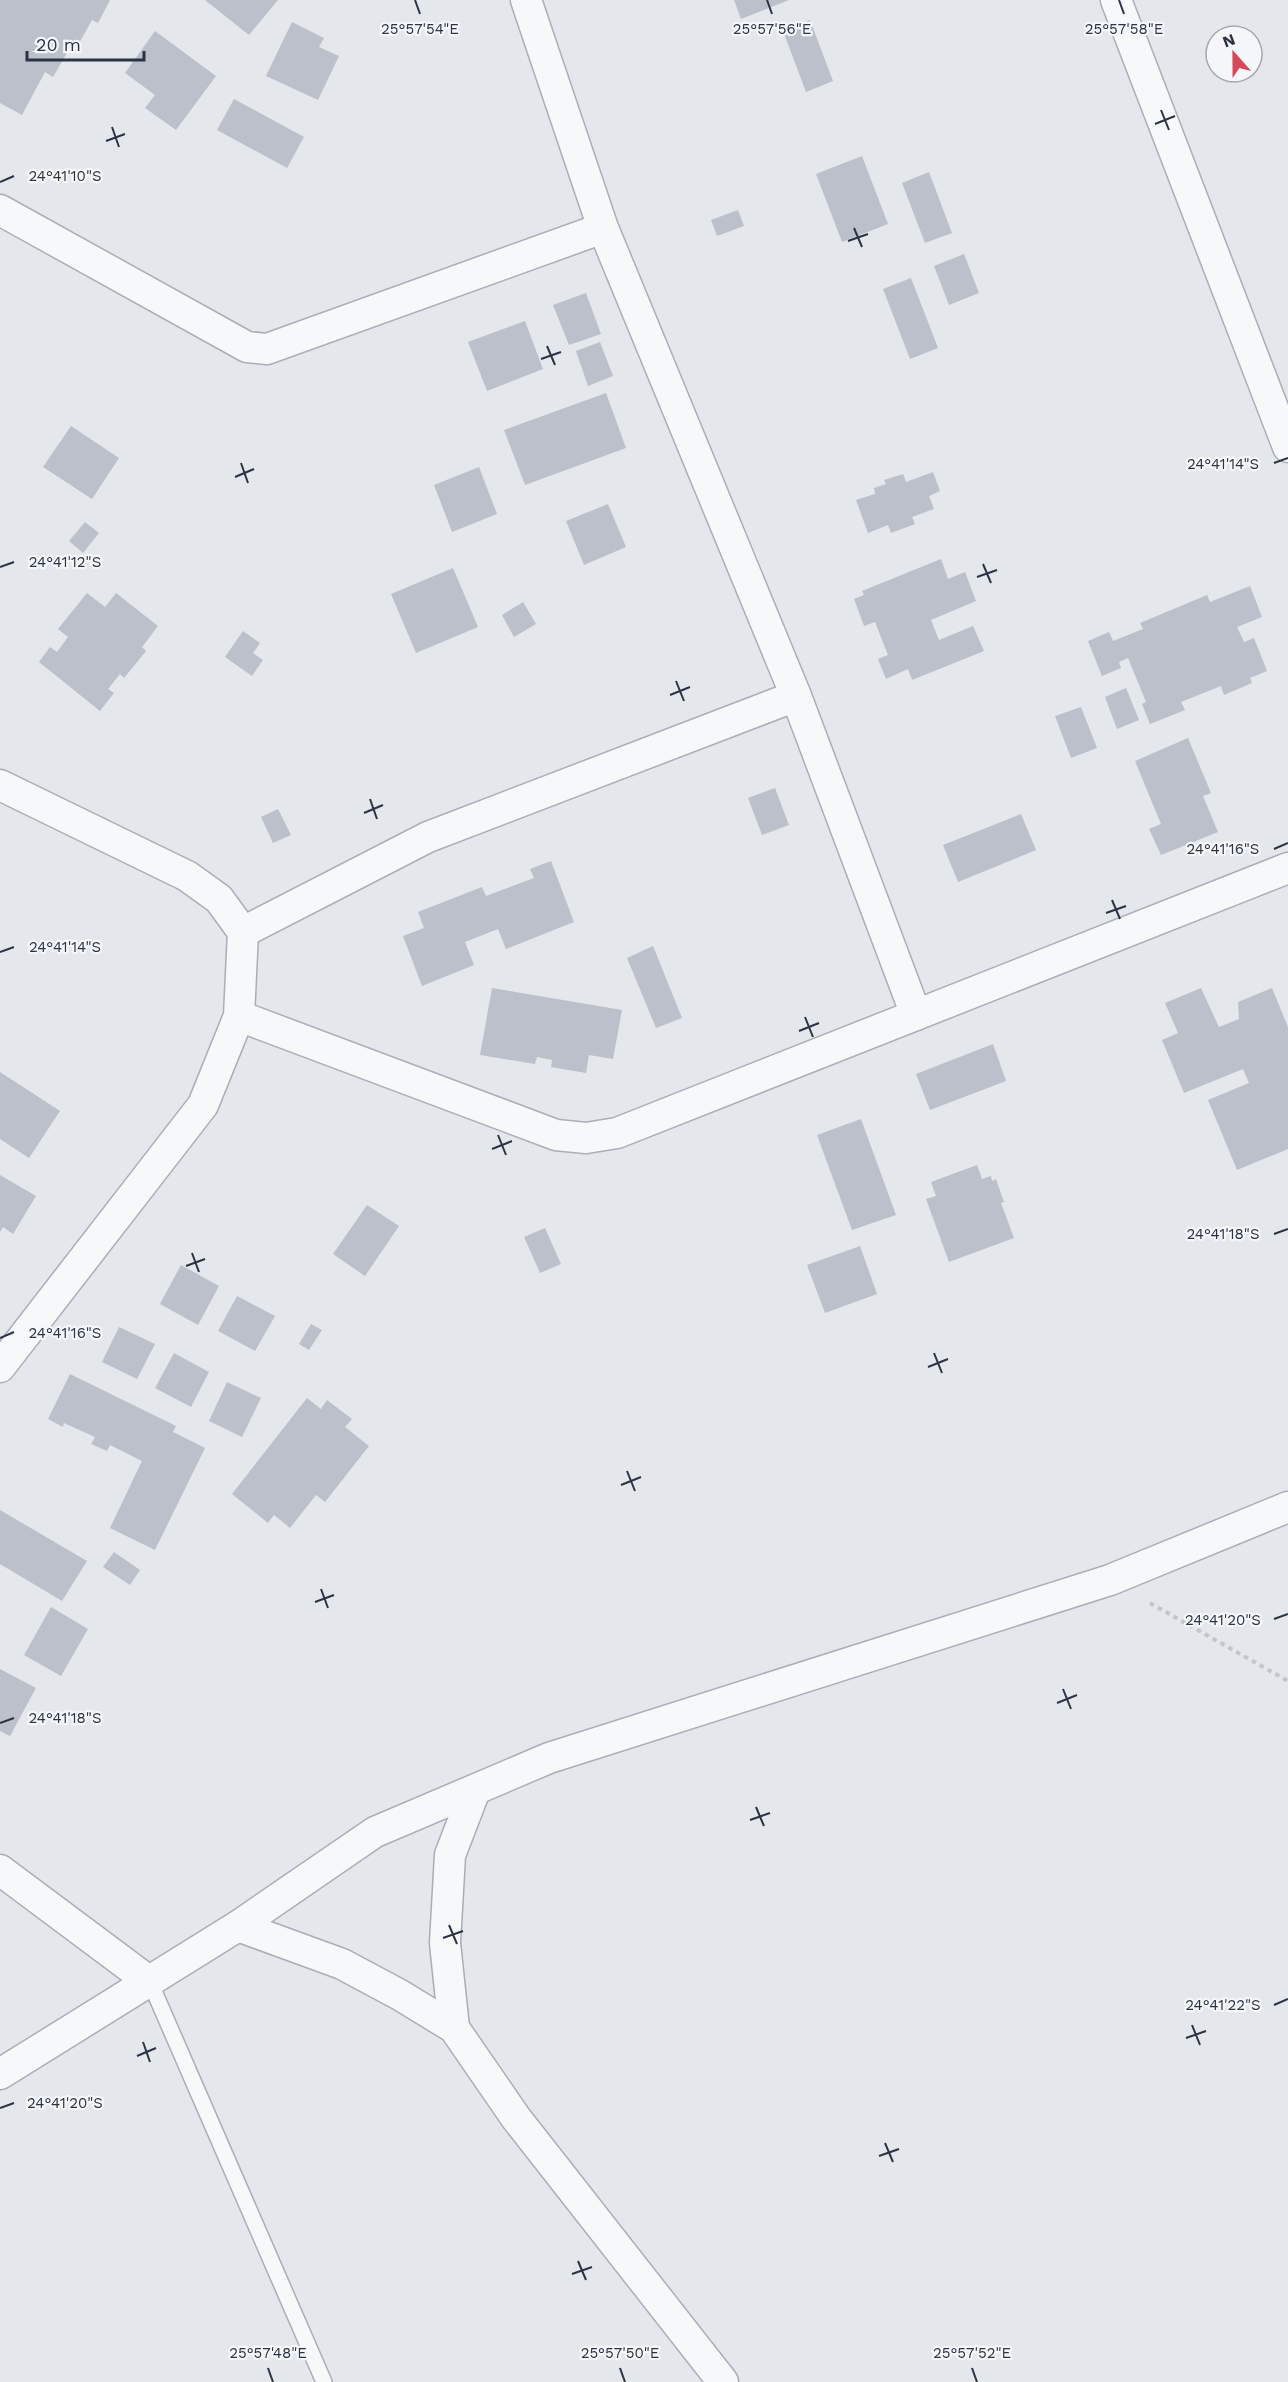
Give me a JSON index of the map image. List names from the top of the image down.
{
  "scale_bar": "20 m",
  "north": "top",
  "coordinates": [
    "25°57'54\"E",
    "25°57'56\"E",
    "25°57'58\"E",
    "24°41'10\"S",
    "24°41'14\"S",
    "24°41'12\"S",
    "24°41'16\"S",
    "24°41'18\"S",
    "24°41'20\"S",
    "24°41'22\"S",
    "25°57'48\"E",
    "25°57'50\"E",
    "25°57'52\"E"
  ]
}
